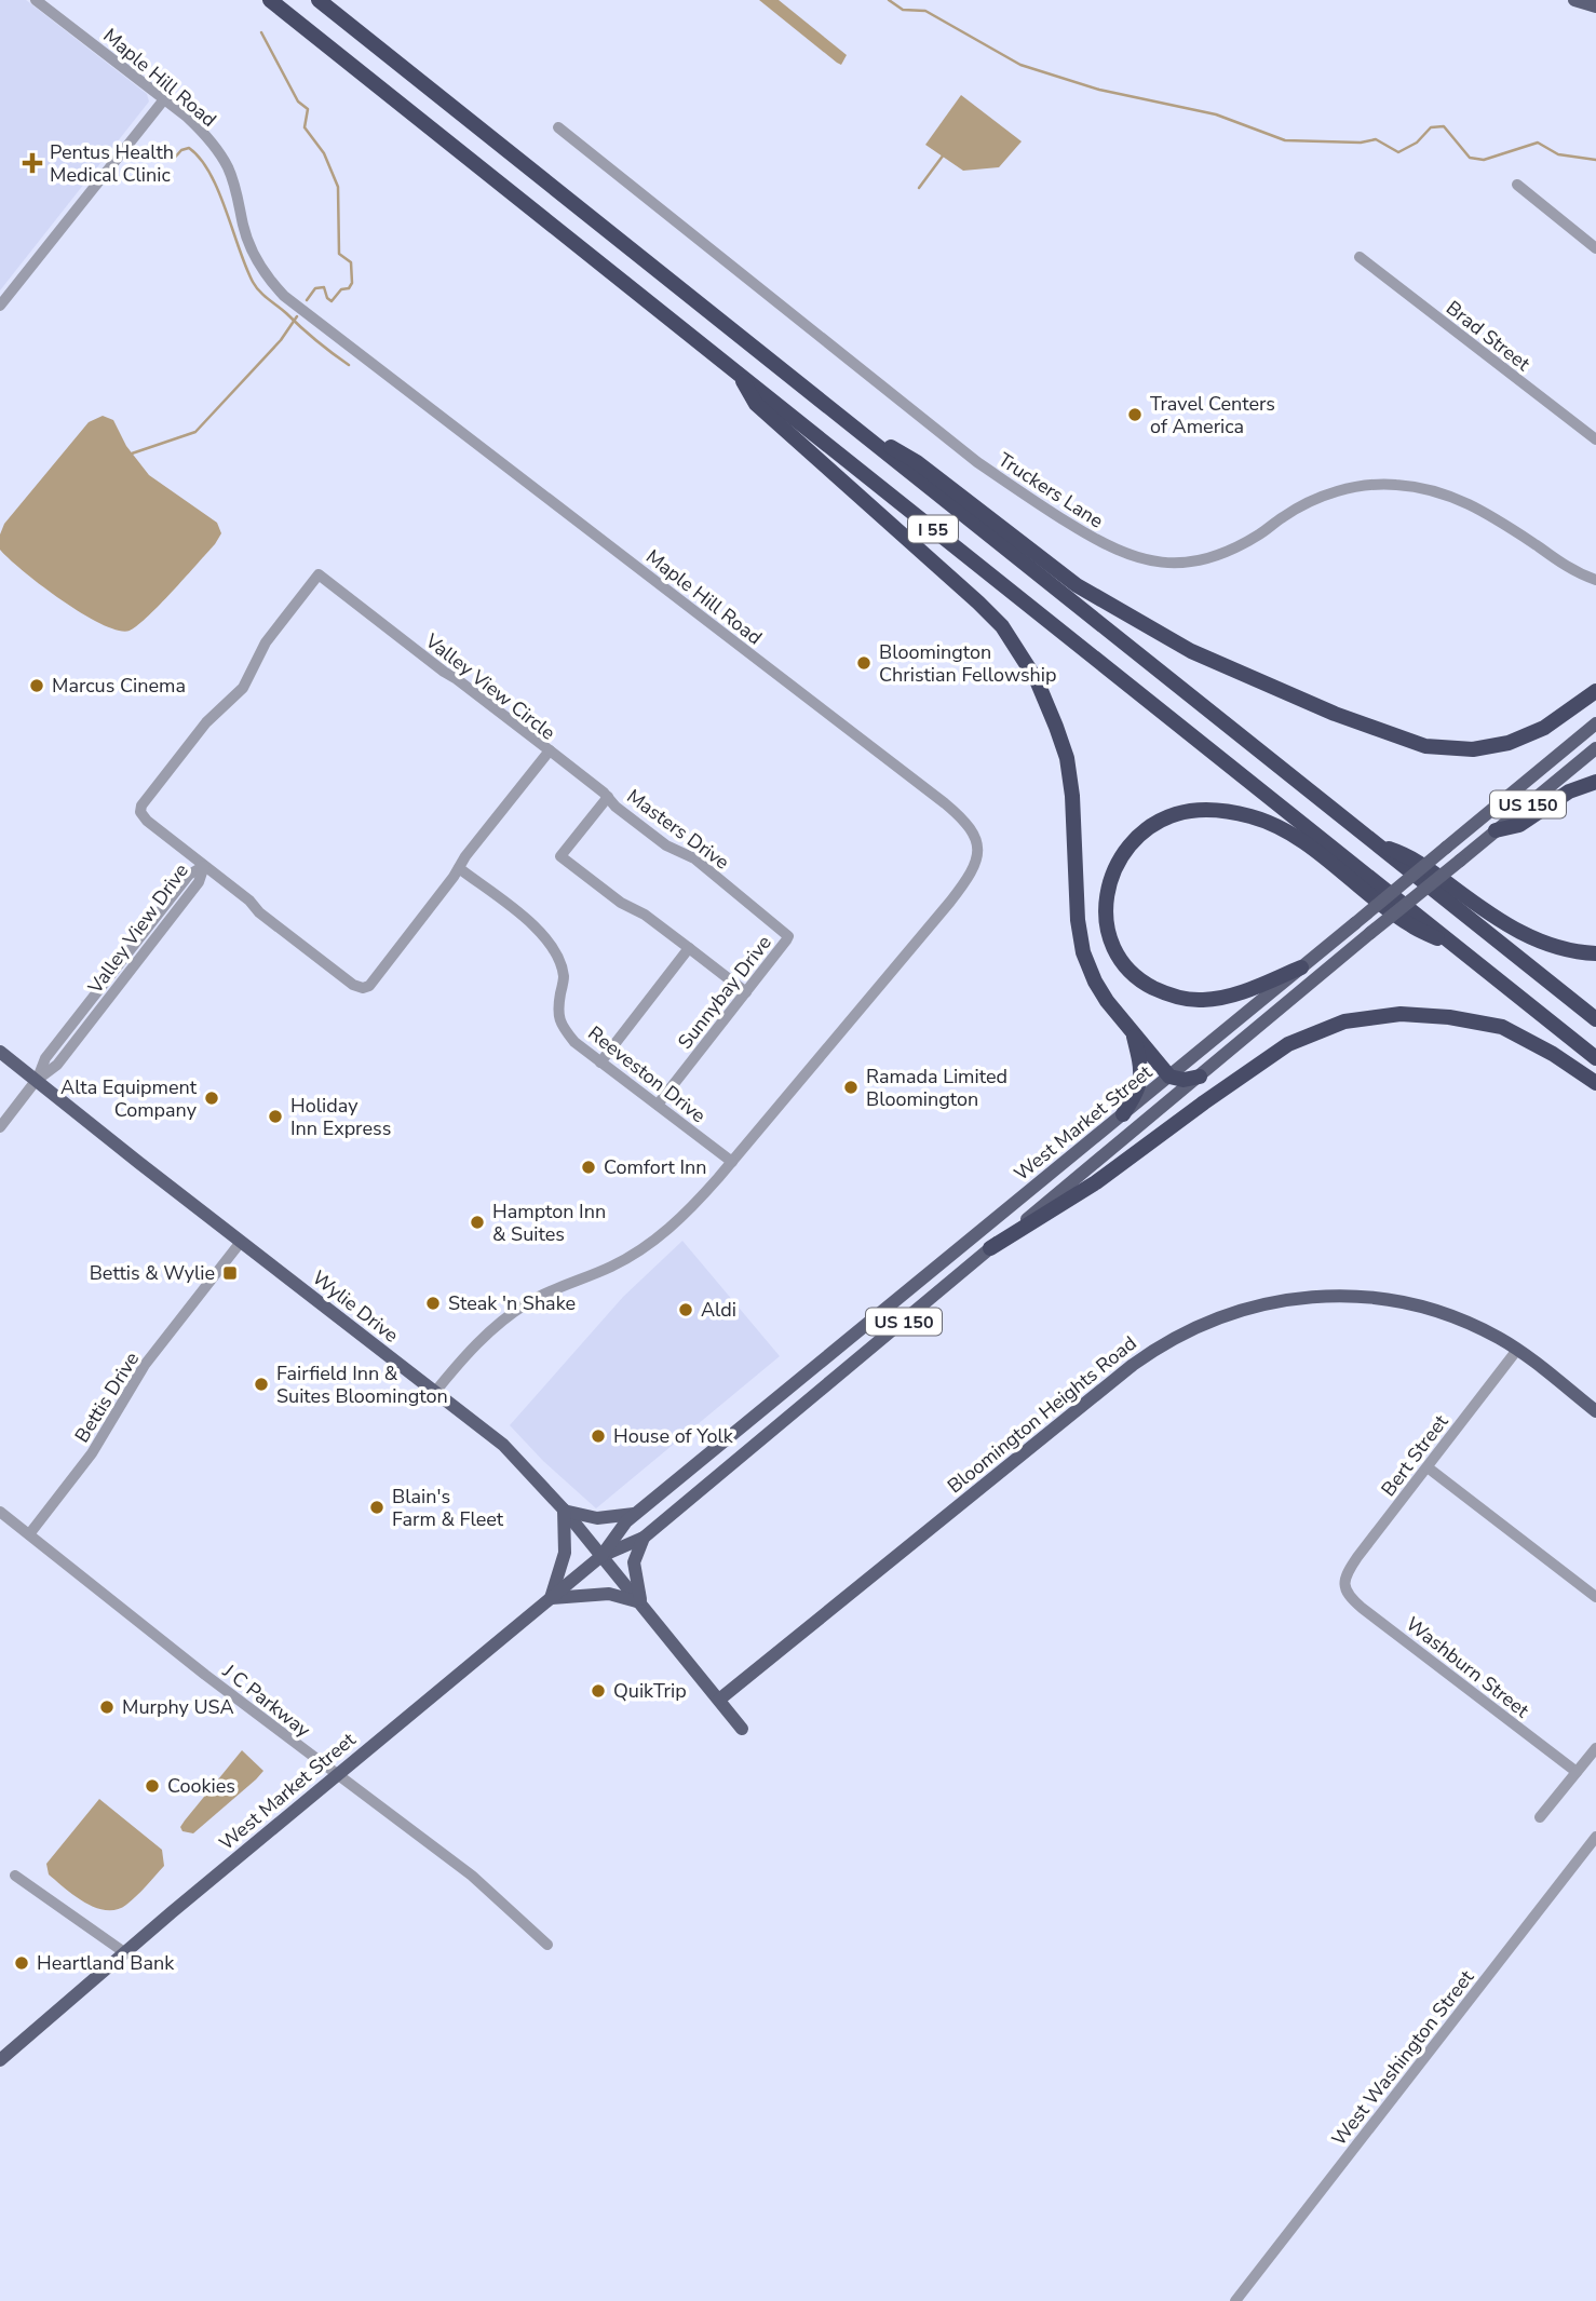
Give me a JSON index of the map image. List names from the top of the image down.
{
  "streets": {
    "highway": ["I 55"],
    "main road": [
      "US 150",
      "West Market Street",
      "Wylie Drive",
      "Bloomington Heights Road"
    ],
    "street": [
      "Maple Hill Road",
      "Brad Street",
      "Truckers Lane",
      "Valley View Circle",
      "Masters Drive",
      "Valley View Drive",
      "Sunnybay Drive",
      "Reeveston Drive",
      "Bettis Drive",
      "Bert Street",
      "Washburn Street",
      "J C Parkway",
      "West Washington Street"
    ]
  },
  "crossings": [
    ["Maple Hill Road", "Reeveston Drive"],
    ["Maple Hill Road", "Wylie Drive"],
    ["Valley View Circle", "Masters Drive"],
    ["Valley View Circle", "Valley View Drive"],
    ["Valley View Circle", "Reeveston Drive"],
    ["Masters Drive", "Sunnybay Drive"],
    ["Valley View Drive", "Wylie Drive"],
    ["Sunnybay Drive", "Reeveston Drive"],
    ["West Market Street", "Wylie Drive"],
    ["West Market Street", "J C Parkway"],
    ["Wylie Drive", "Bettis Drive"],
    ["Wylie Drive", "Bloomington Heights Road"],
    ["Bettis Drive", "J C Parkway"],
    ["Bloomington Heights Road", "Bert Street"],
    ["Bert Street", "Washburn Street"]
  ],
  "places": {
    "health": ["Pentus Health Medical Clinic"],
    "other": [
      "Travel Centers of America",
      "Bloomington Christian Fellowship",
      "Marcus Cinema",
      "Ramada Limited Bloomington",
      "Alta Equipment Company",
      "Holiday Inn Express",
      "Comfort Inn",
      "Hampton Inn & Suites",
      "Steak 'n Shake",
      "Aldi",
      "Fairfield Inn & Suites Bloomington",
      "House of Yolk",
      "Blain's Farm & Fleet",
      "QuikTrip",
      "Murphy USA",
      "Cookies",
      "Heartland Bank"
    ],
    "transit": ["Bettis & Wylie"]
  }
}
